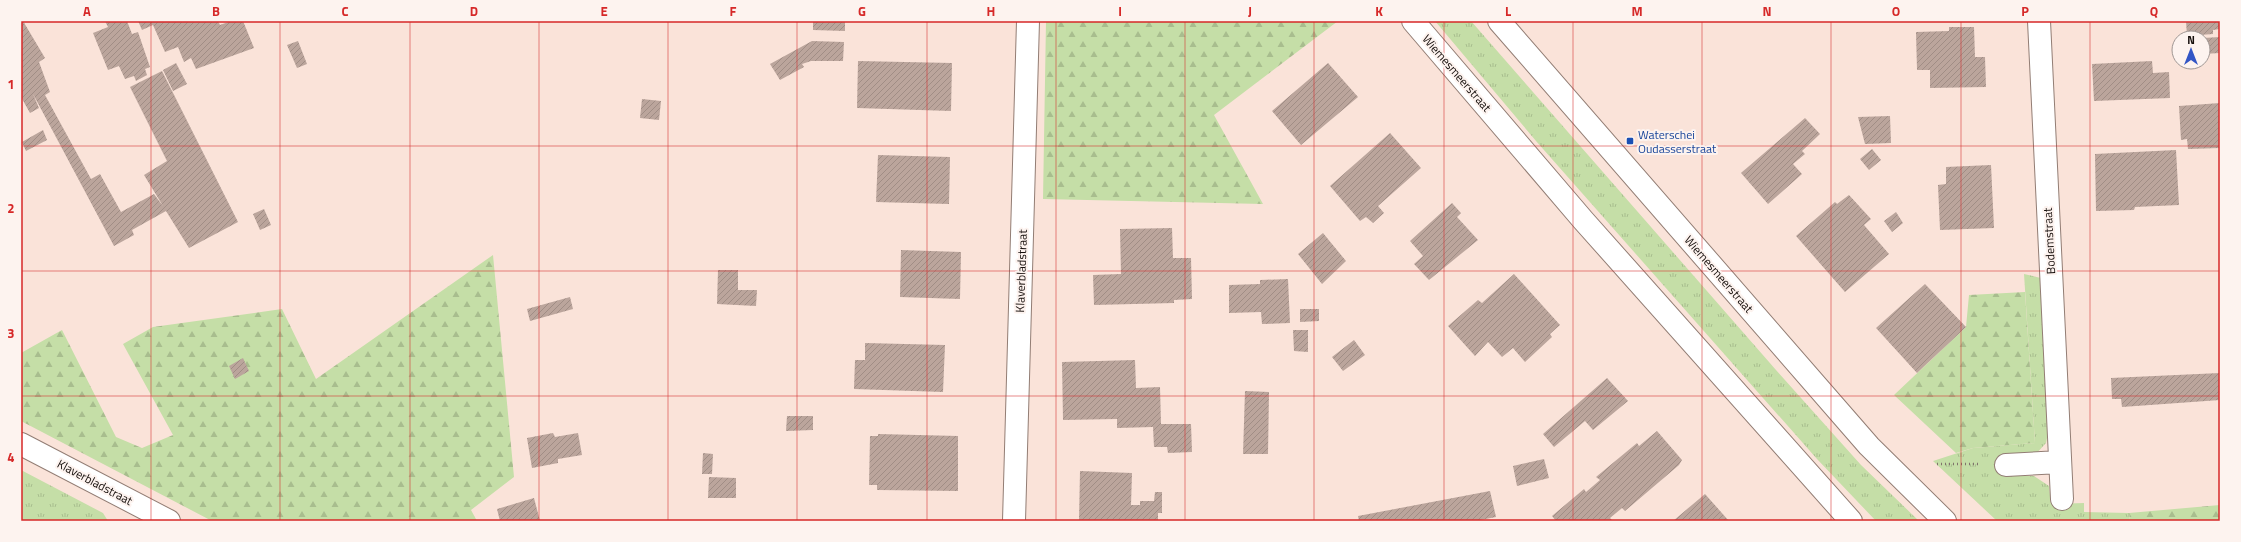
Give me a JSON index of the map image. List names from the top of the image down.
{
  "streets": {
    "main road": ["Wiemesmeerstraat", "Bodemstraat", "Klaverbladstraat"]
  },
  "places": {
    "transit": ["Waterschei Oudasserstraat"]
  },
  "north": "top",
  "grid": {
    "columns": [
      "A",
      "B",
      "C",
      "D",
      "E",
      "F",
      "G",
      "H",
      "I",
      "J",
      "K",
      "L",
      "M",
      "N",
      "O",
      "P",
      "Q"
    ],
    "rows": [
      "1",
      "2",
      "3",
      "4"
    ]
  }
}
